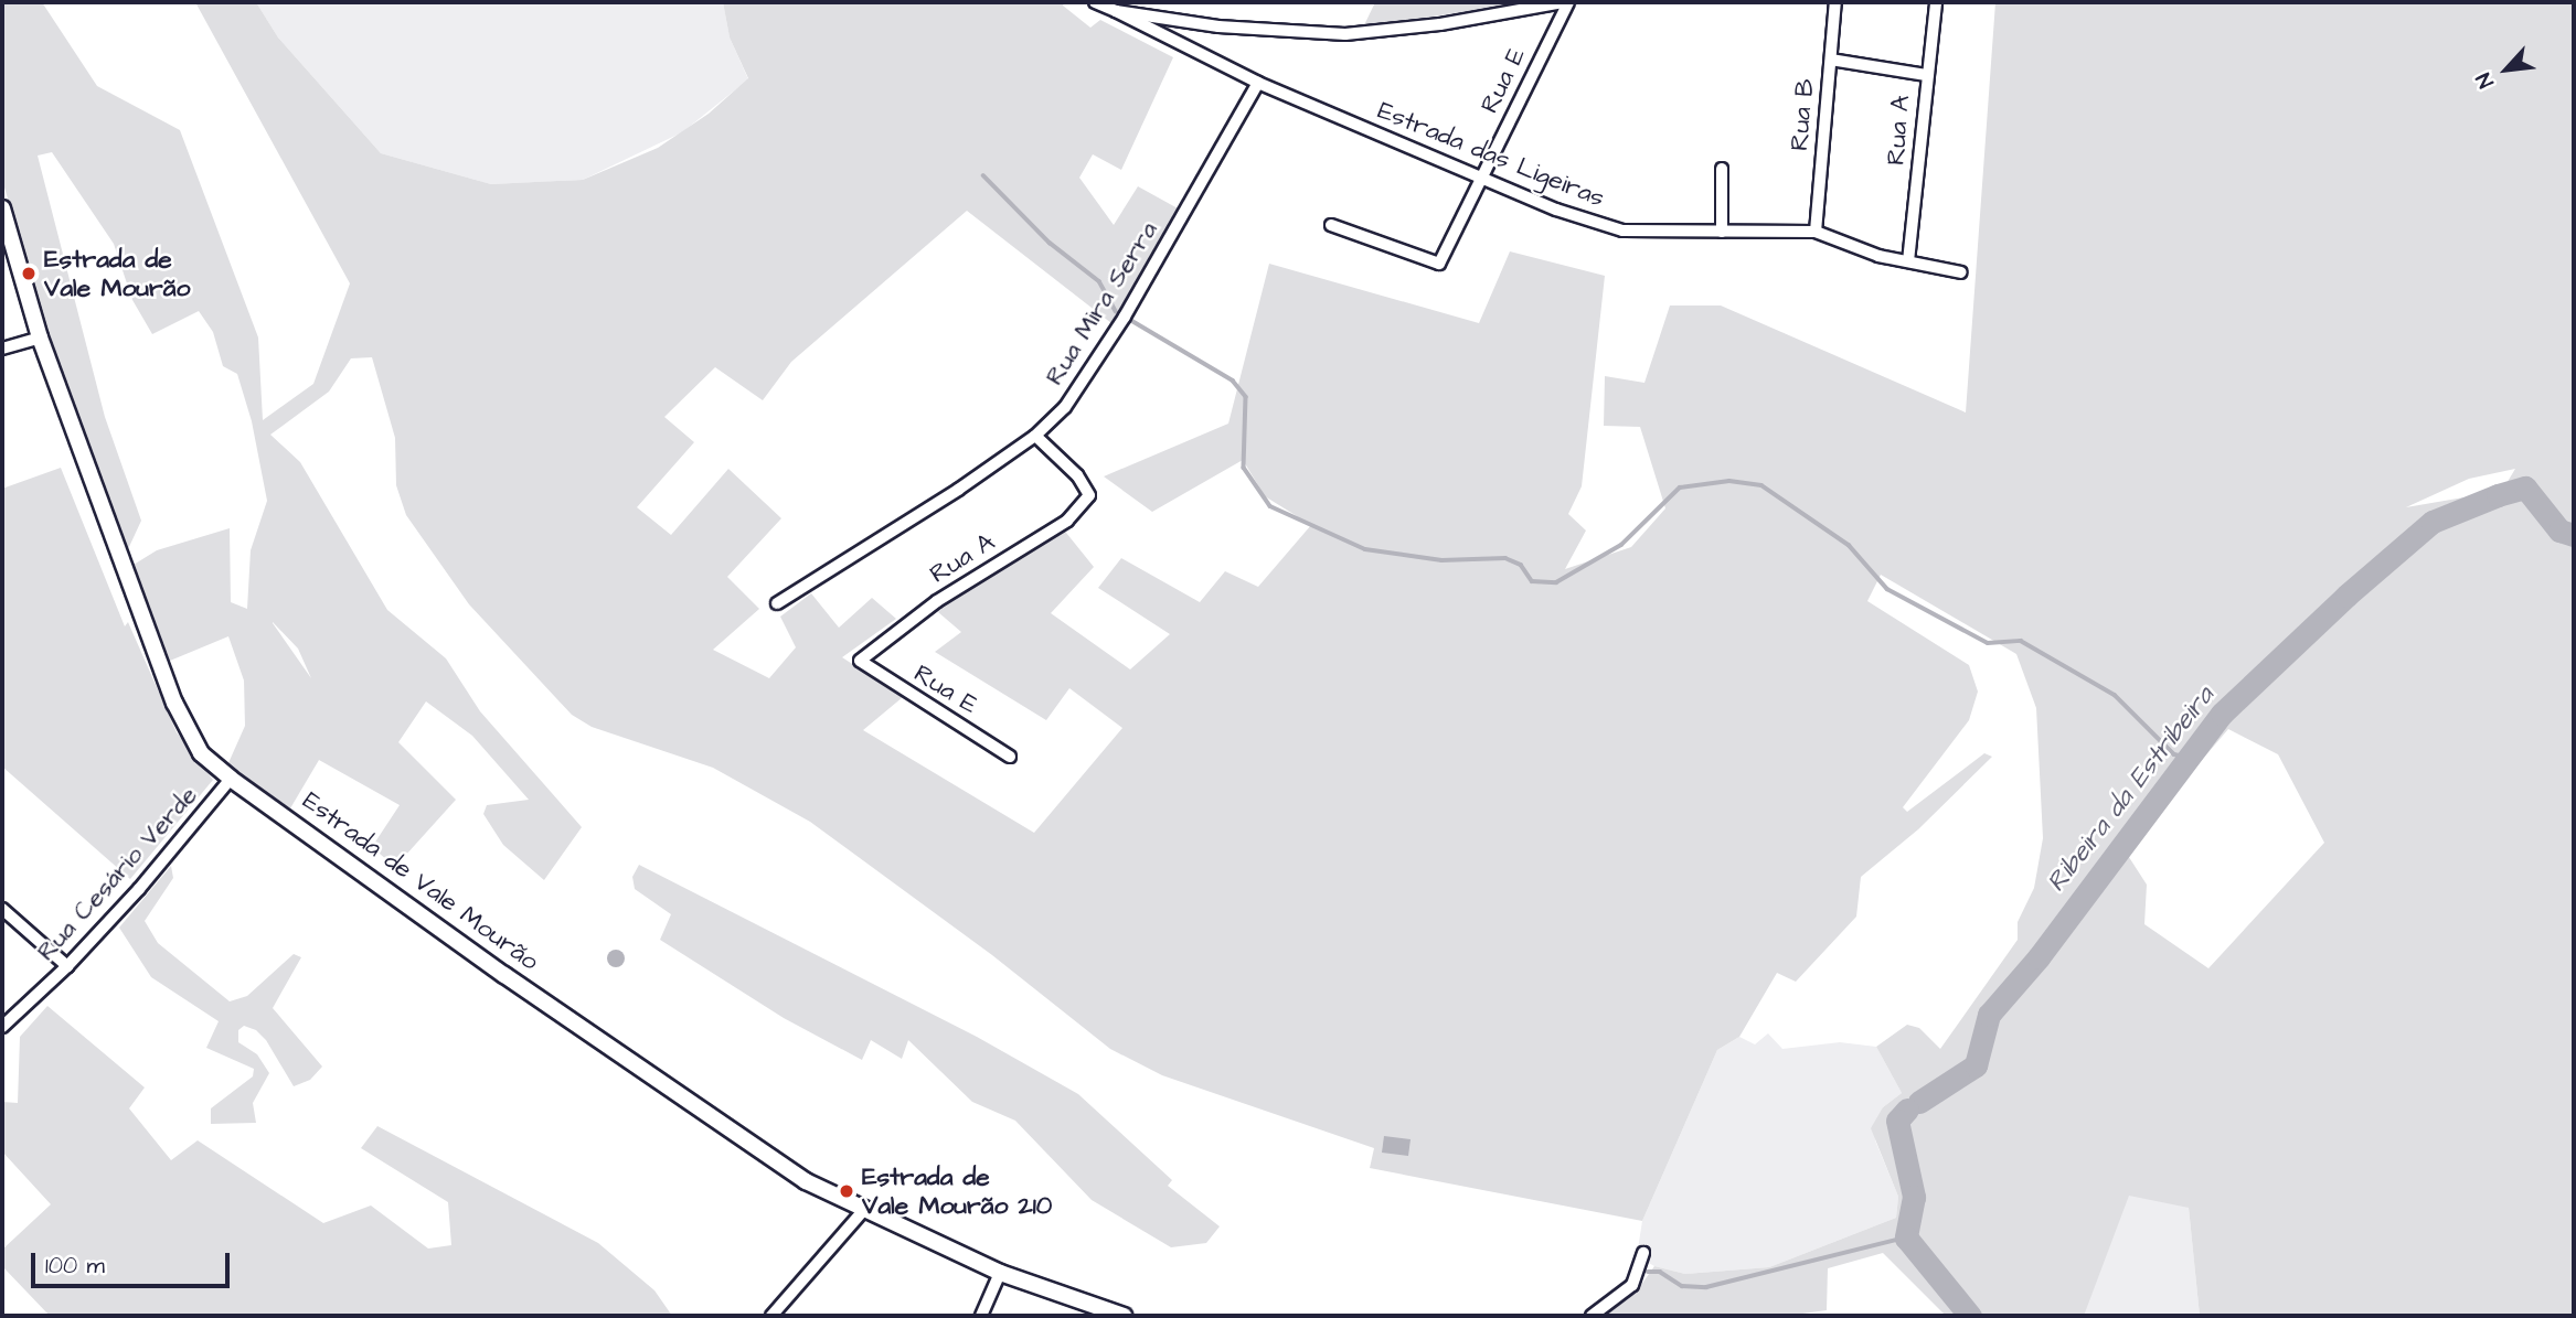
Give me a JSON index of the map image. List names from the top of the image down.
{
  "streets": {
    "street": [
      "Rua E",
      "Rua B",
      "Rua A",
      "Estrada das Ligeiras",
      "Rua Mira Serra",
      "Rua Cesário Verde",
      "Estrada de Vale Mourão"
    ]
  },
  "crossings": [
    ["Rua E", "Rua A"],
    ["Rua E", "Estrada das Ligeiras"],
    ["Rua B", "Estrada das Ligeiras"],
    ["Rua A", "Estrada das Ligeiras"],
    ["Rua A", "Rua Mira Serra"],
    ["Estrada das Ligeiras", "Rua Mira Serra"],
    ["Rua Cesário Verde", "Estrada de Vale Mourão"]
  ],
  "water": ["Ribeira da Estribeira"],
  "places": ["Estrada de Vale Mourão", "Estrada de Vale Mourão 210"],
  "scale_bar": "100 m",
  "north": "bottom left"
}
